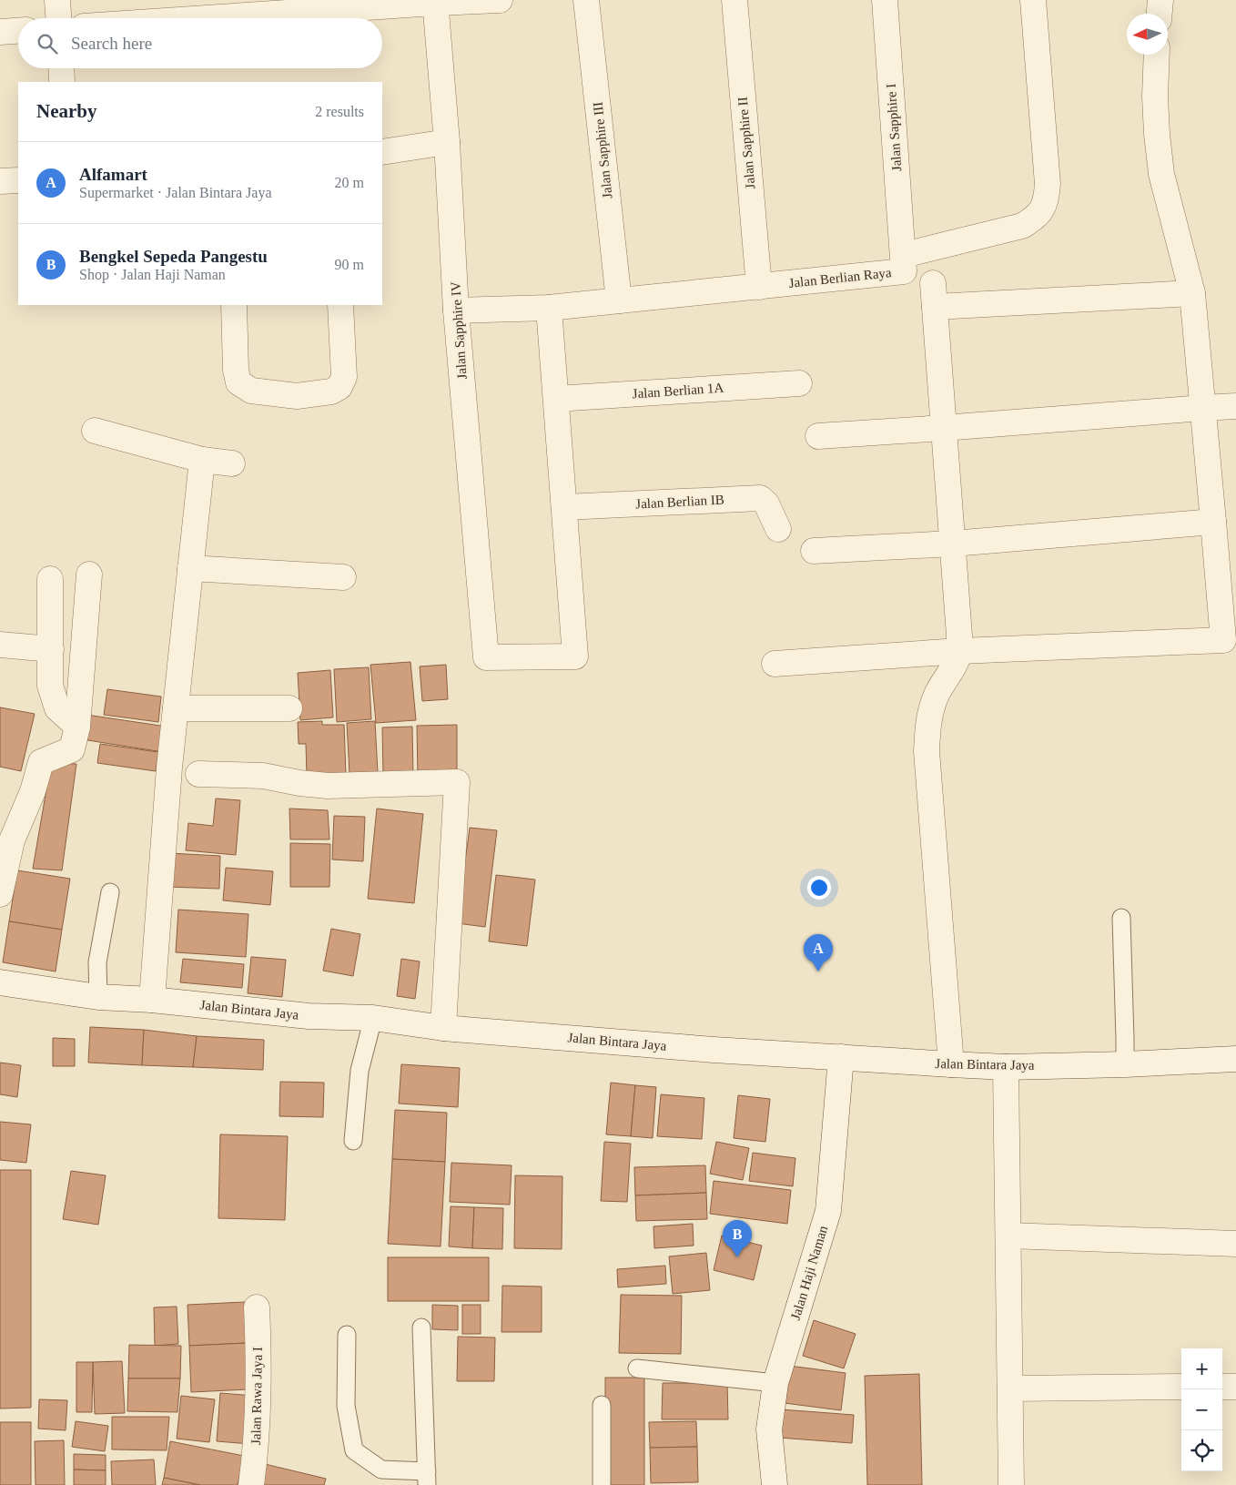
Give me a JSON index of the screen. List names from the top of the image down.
{
  "streets": {
    "street": [
      "Jalan Sapphire I",
      "Jalan Sapphire II",
      "Jalan Sapphire III",
      "Jalan Berlian Raya",
      "Jalan Sapphire IV",
      "Jalan Berlian 1A",
      "Jalan Berlian IB",
      "Jalan Bintara Jaya",
      "Jalan Haji Naman",
      "Jalan Rawa Jaya I"
    ]
  },
  "crossings": [
    ["Jalan Sapphire I", "Jalan Berlian Raya"],
    ["Jalan Sapphire II", "Jalan Berlian Raya"],
    ["Jalan Sapphire III", "Jalan Berlian Raya"],
    ["Jalan Berlian Raya", "Jalan Sapphire IV"],
    ["Jalan Sapphire IV", "Jalan Berlian IB"],
    ["Jalan Bintara Jaya", "Jalan Haji Naman"]
  ],
  "north": "left",
  "page": {
    "search": "Search here",
    "heading": ["Nearby", "2 results"],
    "list": [
      {
        "mark": "A",
        "name": "Alfamart",
        "note": "Supermarket · Jalan Bintara Jaya",
        "value": "20 m"
      },
      {
        "mark": "B",
        "name": "Bengkel Sepeda Pangestu",
        "note": "Shop · Jalan Haji Naman",
        "value": "90 m"
      }
    ],
    "pins": ["A", "B"],
    "map_buttons": ["+", "−"]
  }
}
